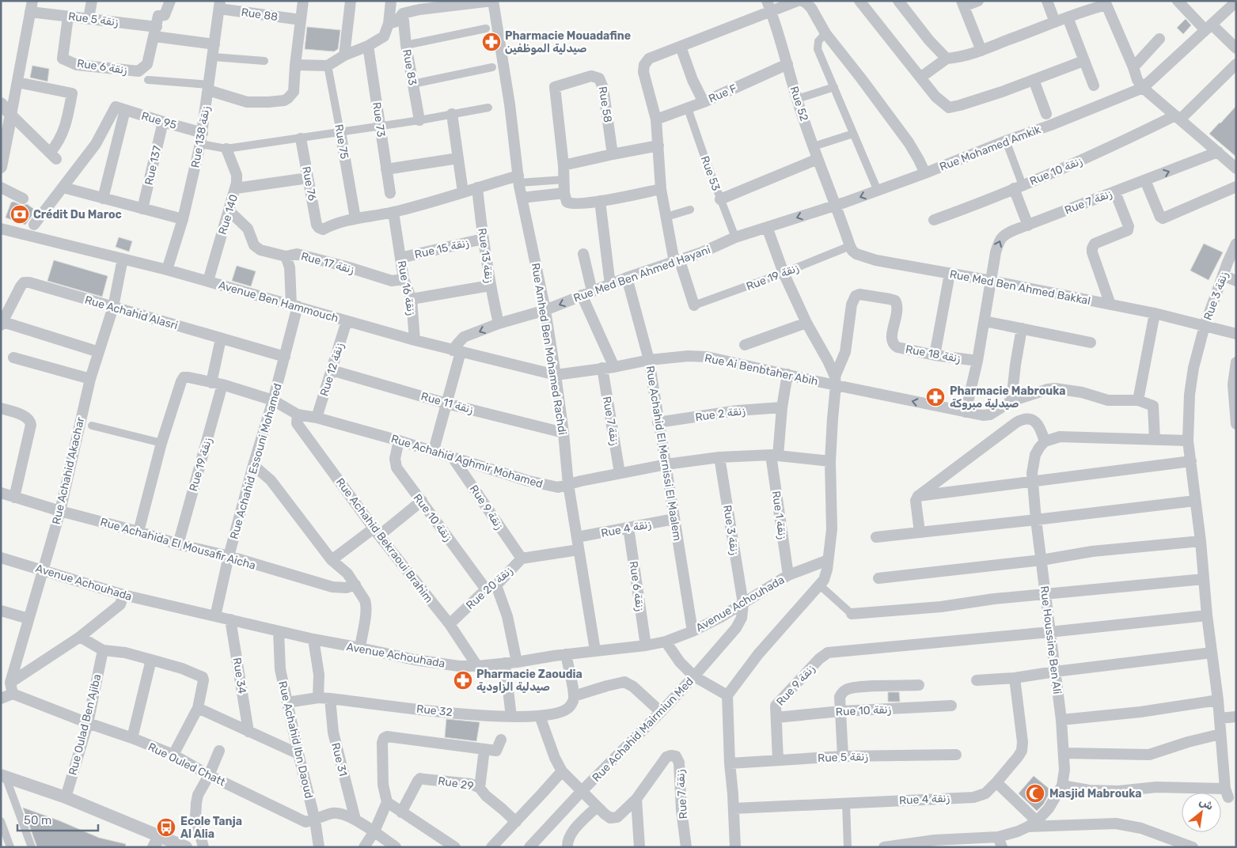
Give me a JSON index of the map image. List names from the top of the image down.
{
  "streets": {
    "street": [
      "Rue 88",
      "Rue 5 زنقة",
      "Rue 6 زنقة",
      "Rue 83",
      "Rue F",
      "Rue 52",
      "Rue 58",
      "Rue 73",
      "Rue 95",
      "Rue 138 زنقة",
      "Rue 75",
      "Rue Mohamed Amkik",
      "Rue 137",
      "Rue 10 زنقة",
      "Rue 53",
      "Rue 76",
      "Rue 7 زنقة",
      "Rue 140",
      "Rue 15 زنقة",
      "Rue 13 زنقة",
      "Rue 17 زنقة",
      "Rue Med Ben Ahmed Hayani",
      "Rue 19 زنقة",
      "Rue Med Ben Ahmed Bakkal",
      "Rue 16 زنقة",
      "Rue 3 زنقة",
      "Avenue Ben Hammouch",
      "Rue Achahid Alasri",
      "Rue Amhed Ben Mohamed Rachdi",
      "Rue 18 زنقة",
      "Rue 12 زنقة",
      "Rue Ai Benbtaher Abih",
      "Rue 11 زنقة",
      "Rue 2 زنقة",
      "Rue Achahid El Mernissi El Maalem",
      "Rue Achahid Essouni Mohamed",
      "Rue Achahid Aghmir Mohamed",
      "Rue Achahid Akachar",
      "Rue 9 زنقة",
      "Rue 1 زنقة",
      "Rue 4 زنقة",
      "Rue Achahid Bekraoui Brahim",
      "Rue Achahida El Mousafir Aicha",
      "Avenue Achouhada",
      "Rue 20 زنقة",
      "Rue Houssine Ben Ali",
      "Rue 34",
      "Rue 32",
      "Rue Oulad Ben Ajiba",
      "Rue Achahid Mairmiun Med",
      "Rue Achahid Ibn Daoud",
      "Rue 31",
      "Rue Ouled Chatt",
      "Rue 29"
    ]
  },
  "crossings": [
    ["Rue 88", "Rue 138 زنقة"],
    ["Rue 5 زنقة", "Rue 6 زنقة"],
    ["Rue 5 زنقة", "Rue 138 زنقة"],
    ["Rue 5 زنقة", "Rue 9 زنقة"],
    ["Rue 6 زنقة", "Rue 4 زنقة"],
    ["Rue 6 زنقة", "Avenue Achouhada"],
    ["Rue F", "Rue 52"],
    ["Rue F", "Rue 53"],
    ["Rue 52", "Rue Mohamed Amkik"],
    ["Rue 52", "Rue Med Ben Ahmed Hayani"],
    ["Rue 95", "Rue 138 زنقة"],
    ["Rue 95", "Rue 137"],
    ["Rue 138 زنقة", "Avenue Ben Hammouch"],
    ["Rue 75", "Rue 76"],
    ["Rue Mohamed Amkik", "Rue Med Ben Ahmed Hayani"],
    ["Rue 10 زنقة", "Rue Achahid Aghmir Mohamed"],
    ["Rue 10 زنقة", "Rue 9 زنقة"],
    ["Rue 10 زنقة", "Avenue Achouhada"],
    ["Rue 10 زنقة", "Rue 20 زنقة"],
    ["Rue 53", "Rue Med Ben Ahmed Hayani"],
    ["Rue 7 زنقة", "Rue Med Ben Ahmed Bakkal"],
    ["Rue 7 زنقة", "Rue 18 زنقة"],
    ["Rue 7 زنقة", "Rue Ai Benbtaher Abih"],
    ["Rue 7 زنقة", "Rue Achahid Aghmir Mohamed"],
    ["Rue 140", "Rue 17 زنقة"],
    ["Rue 140", "Avenue Ben Hammouch"],
    ["Rue 15 زنقة", "Rue 13 زنقة"],
    ["Rue 15 زنقة", "Rue 16 زنقة"],
    ["Rue 13 زنقة", "Rue Med Ben Ahmed Hayani"],
    ["Rue 17 زنقة", "Rue 16 زنقة"],
    ["Rue 17 زنقة", "Rue Achahid Essouni Mohamed"],
    ["Rue Med Ben Ahmed Hayani", "Avenue Ben Hammouch"],
    ["Rue Med Ben Ahmed Hayani", "Rue Amhed Ben Mohamed Rachdi"],
    ["Rue Med Ben Ahmed Hayani", "Rue Achahid El Mernissi El Maalem"],
    ["Rue 19 زنقة", "Rue Med Ben Ahmed Bakkal"],
    ["Rue 19 زنقة", "Rue Achahid Aghmir Mohamed"],
    ["Rue 19 زنقة", "Rue Achahida El Mousafir Aicha"],
    ["Rue Med Ben Ahmed Bakkal", "Rue 3 زنقة"],
    ["Rue 16 زنقة", "Avenue Ben Hammouch"],
    ["Rue 3 زنقة", "Rue Achahid Aghmir Mohamed"],
    ["Rue 3 زنقة", "Avenue Achouhada"],
    ["Rue 3 زنقة", "Rue Houssine Ben Ali"],
    ["Rue 3 زنقة", "Rue Achahid Mairmiun Med"],
    ["Avenue Ben Hammouch", "Rue Amhed Ben Mohamed Rachdi"],
    ["Avenue Ben Hammouch", "Rue 12 زنقة"],
    ["Avenue Ben Hammouch", "Rue Ai Benbtaher Abih"],
    ["Avenue Ben Hammouch", "Rue Achahid Essouni Mohamed"],
    ["Avenue Ben Hammouch", "Rue Achahid Akachar"],
    ["Rue Achahid Alasri", "Rue Achahid Essouni Mohamed"],
    ["Rue Achahid Alasri", "Rue Achahid Akachar"],
    ["Rue Amhed Ben Mohamed Rachdi", "Rue Ai Benbtaher Abih"],
    ["Rue Amhed Ben Mohamed Rachdi", "Rue 11 زنقة"],
    ["Rue Amhed Ben Mohamed Rachdi", "Rue Achahid Aghmir Mohamed"],
    ["Rue Amhed Ben Mohamed Rachdi", "Rue 4 زنقة"],
    ["Rue Amhed Ben Mohamed Rachdi", "Avenue Achouhada"],
    ["Rue Amhed Ben Mohamed Rachdi", "Rue 20 زنقة"],
    ["Rue 18 زنقة", "Rue Ai Benbtaher Abih"],
    ["Rue 12 زنقة", "Rue 11 زنقة"],
    ["Rue 12 زنقة", "Rue Achahid Aghmir Mohamed"],
    ["Rue Ai Benbtaher Abih", "Rue Achahid El Mernissi El Maalem"],
    ["Rue Ai Benbtaher Abih", "Rue 1 زنقة"],
    ["Rue 2 زنقة", "Rue Achahid El Mernissi El Maalem"],
    ["Rue 2 زنقة", "Rue 1 زنقة"],
    ["Rue Achahid El Mernissi El Maalem", "Rue Achahid Aghmir Mohamed"],
    ["Rue Achahid El Mernissi El Maalem", "Rue 4 زنقة"],
    ["Rue Achahid El Mernissi El Maalem", "Avenue Achouhada"],
    ["Rue Achahid Essouni Mohamed", "Rue Achahid Aghmir Mohamed"],
    ["Rue Achahid Essouni Mohamed", "Rue Achahida El Mousafir Aicha"],
    ["Rue Achahid Essouni Mohamed", "Avenue Achouhada"],
    ["Rue Achahid Aghmir Mohamed", "Rue 9 زنقة"],
    ["Rue Achahid Aghmir Mohamed", "Rue 1 زنقة"],
    ["Rue Achahid Aghmir Mohamed", "Rue Achahid Bekraoui Brahim"],
    ["Rue Achahid Akachar", "Rue Achahida El Mousafir Aicha"],
    ["Rue Achahid Akachar", "Avenue Achouhada"],
    ["Rue Achahid Akachar", "Rue Ouled Chatt"],
    ["Rue 9 زنقة", "Rue 20 زنقة"],
    ["Rue 9 زنقة", "Rue Houssine Ben Ali"],
    ["Rue 1 زنقة", "Avenue Achouhada"],
    ["Rue Achahid Bekraoui Brahim", "Avenue Achouhada"],
    ["Rue Achahid Bekraoui Brahim", "Rue 20 زنقة"],
    ["Avenue Achouhada", "Rue 34"],
    ["Avenue Achouhada", "Rue Achahid Mairmiun Med"],
    ["Avenue Achouhada", "Rue Achahid Ibn Daoud"],
    ["Rue 32", "Rue Achahid Ibn Daoud"],
    ["Rue 32", "Rue 31"],
    ["Rue Oulad Ben Ajiba", "Rue Ouled Chatt"],
    ["Rue Achahid Ibn Daoud", "Rue Ouled Chatt"]
  ],
  "places": {
    "pharmacy": ["Pharmacie Mouadafine صيدلية الموظفين", "Pharmacie Mabrouka صيدلية مبروكة", "Pharmacie Zaoudia صيدلية الزاودية"],
    "bank": ["Crédit Du Maroc"],
    "mosque": ["Masjid Mabrouka"],
    "bus stop": ["Ecole Tanja Al Alia"]
  },
  "scale_bar": "50 m",
  "north": "top right"
}
